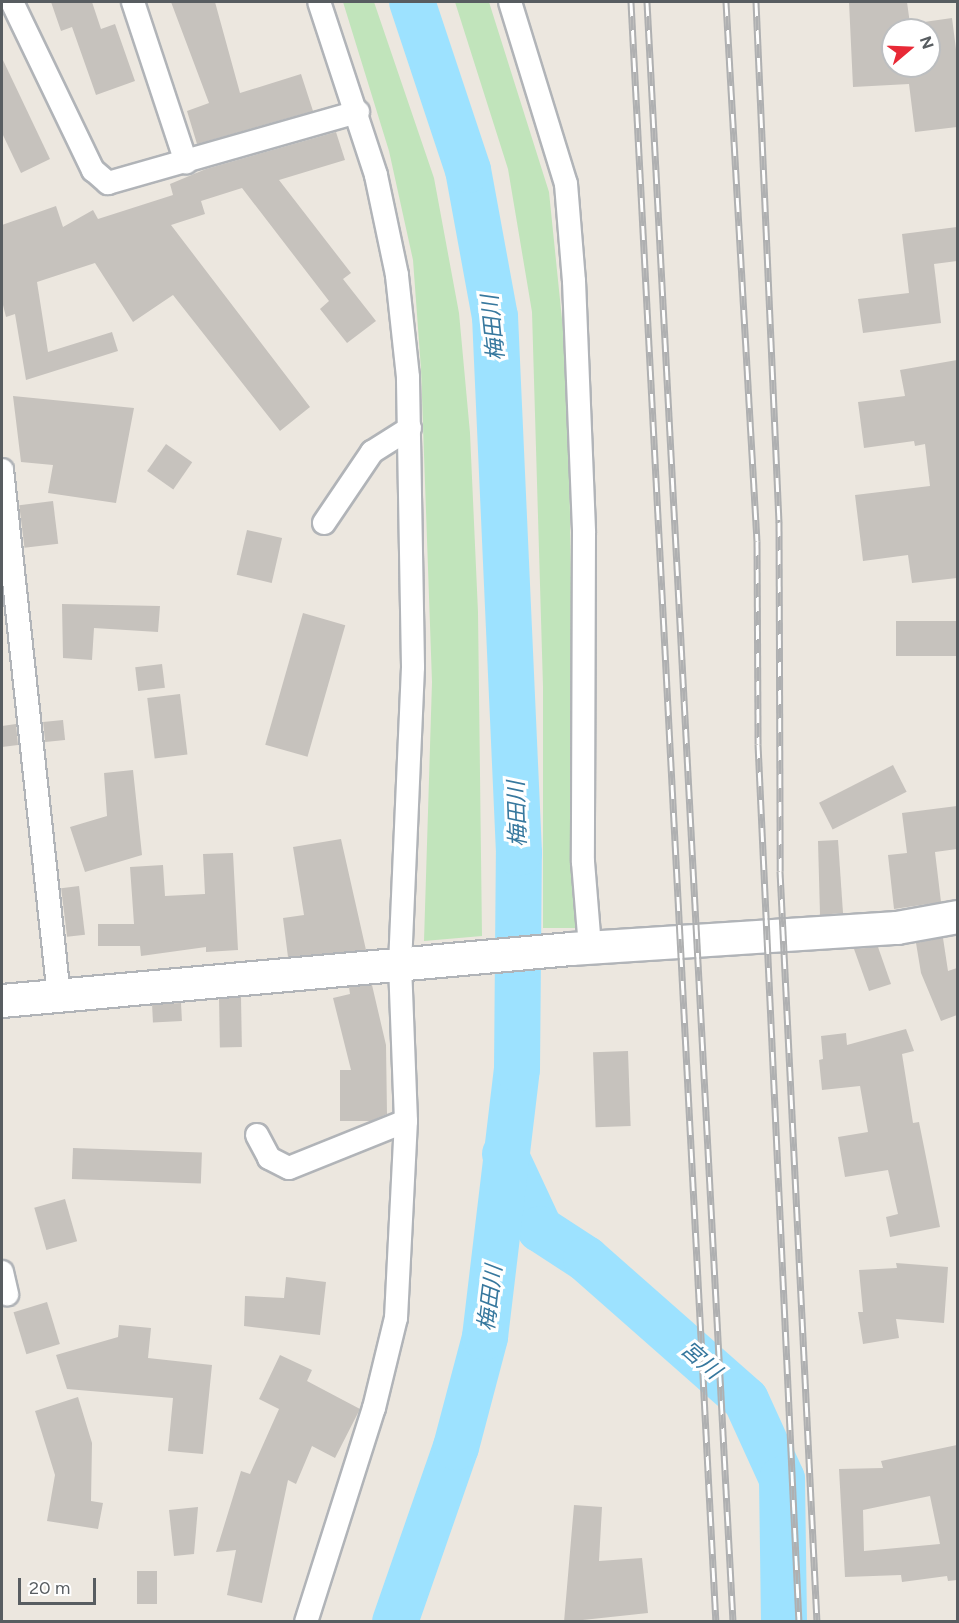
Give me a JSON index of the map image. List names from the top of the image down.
{
  "water": ["梅田川", "宮川"],
  "scale_bar": "20 m",
  "north": "right"
}
